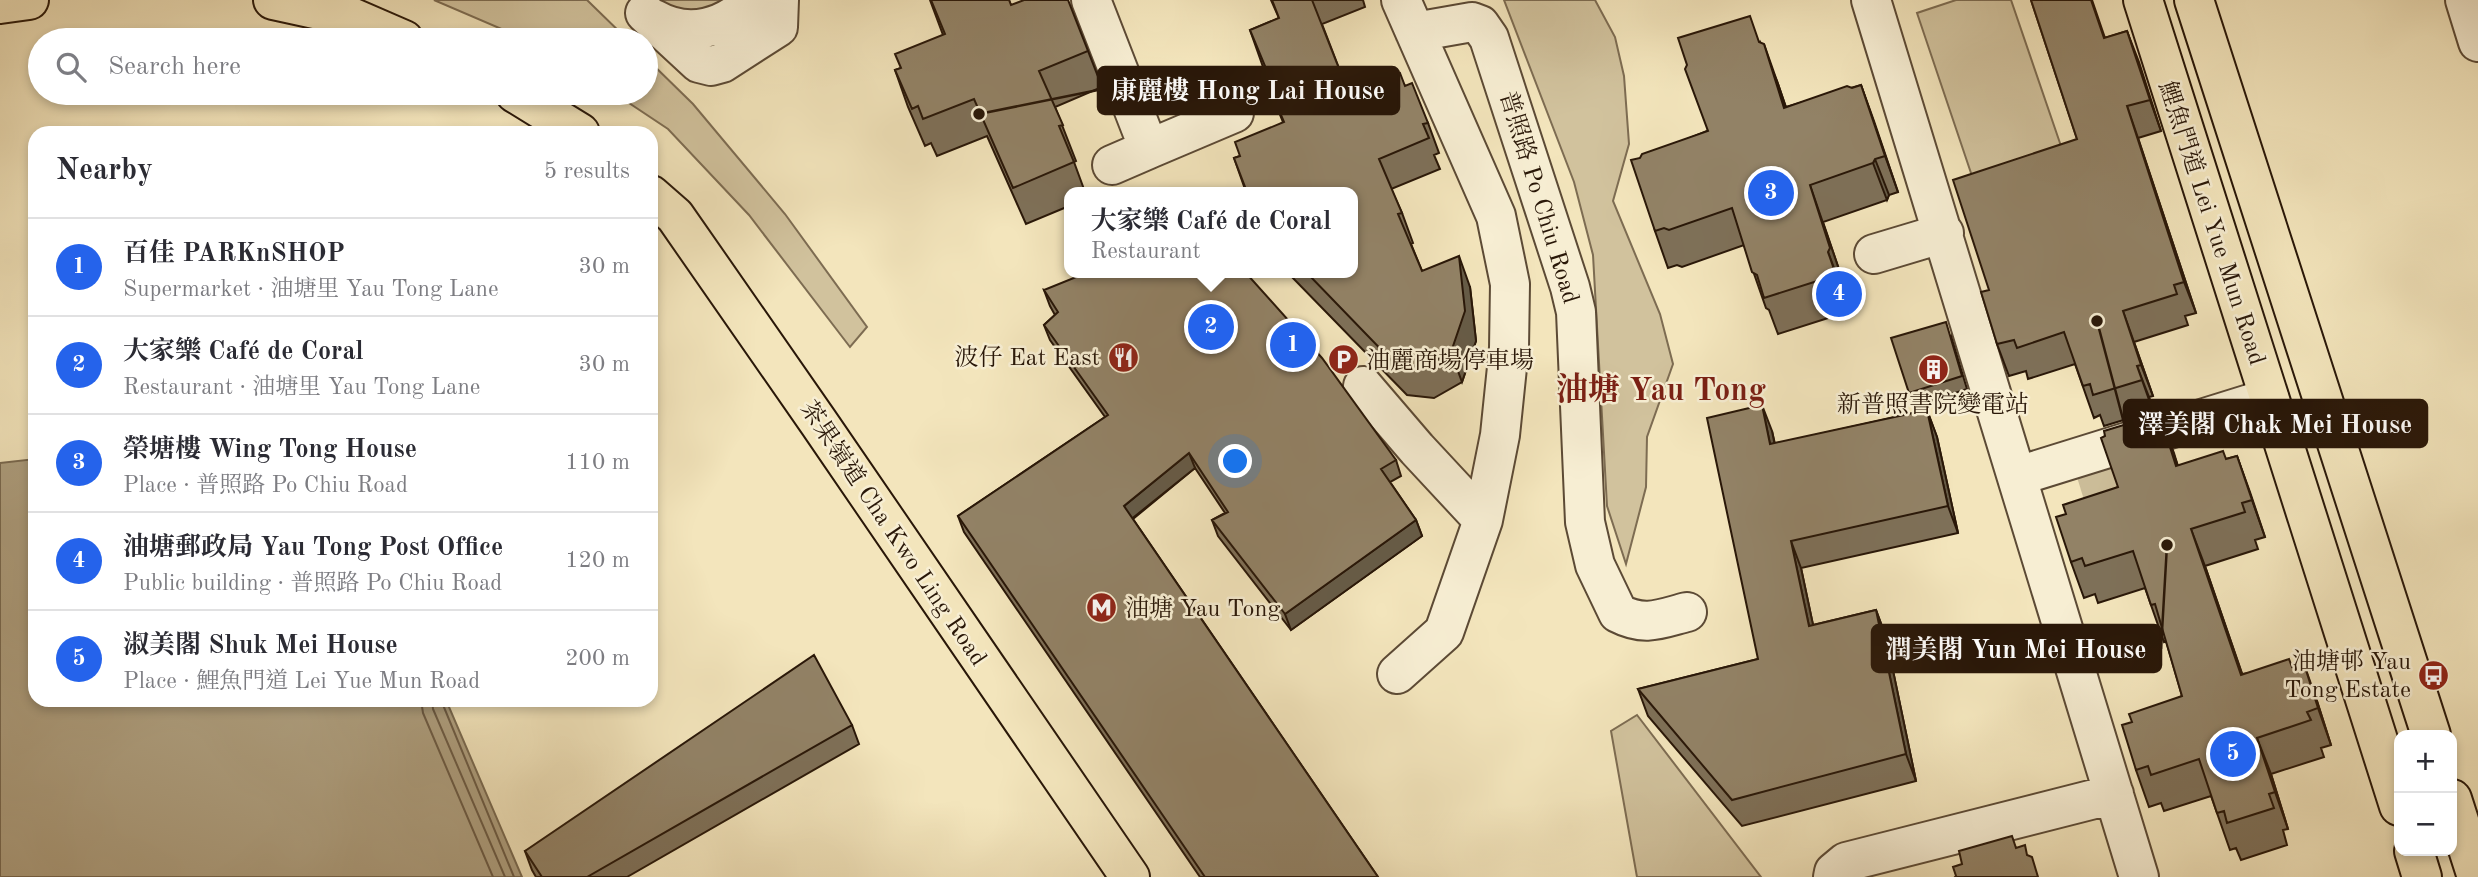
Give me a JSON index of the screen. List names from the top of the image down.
{
  "streets": {
    "main road": ["鯉魚門道 Lei Yue Mun Road", "茶果嶺道 Cha Kwo Ling Road"],
    "street": ["普照路 Po Chiu Road"]
  },
  "districts": ["油塘 Yau Tong"],
  "places": {
    "other": ["康麗樓 Hong Lai House", "澤美閣 Chak Mei House", "潤美閣 Yun Mei House"],
    "restaurant": ["波仔 Eat East"],
    "parking": ["油麗商場停車場"],
    "building": ["新普照書院變電站"],
    "metro station": ["油塘 Yau Tong"],
    "bus stop": ["油塘邨 Yau Tong Estate"]
  },
  "page": {
    "search": "Search here",
    "heading": ["Nearby", "5 results"],
    "pins": [
      "3",
      "4",
      "2",
      "1",
      "5"
    ],
    "popup": ["大家樂 Café de Coral", "Restaurant"],
    "list": [
      {
        "mark": "1",
        "name": "百佳 PARKnSHOP",
        "note": "Supermarket · 油塘里 Yau Tong Lane",
        "value": "30 m"
      },
      {
        "mark": "2",
        "name": "大家樂 Café de Coral",
        "note": "Restaurant · 油塘里 Yau Tong Lane",
        "value": "30 m"
      },
      {
        "mark": "3",
        "name": "榮塘樓 Wing Tong House",
        "note": "Place · 普照路 Po Chiu Road",
        "value": "110 m"
      },
      {
        "mark": "4",
        "name": "油塘郵政局 Yau Tong Post Office",
        "note": "Public building · 普照路 Po Chiu Road",
        "value": "120 m"
      },
      {
        "mark": "5",
        "name": "淑美閣 Shuk Mei House",
        "note": "Place · 鯉魚門道 Lei Yue Mun Road",
        "value": "200 m"
      }
    ],
    "map_buttons": ["+", "−"]
  }
}
